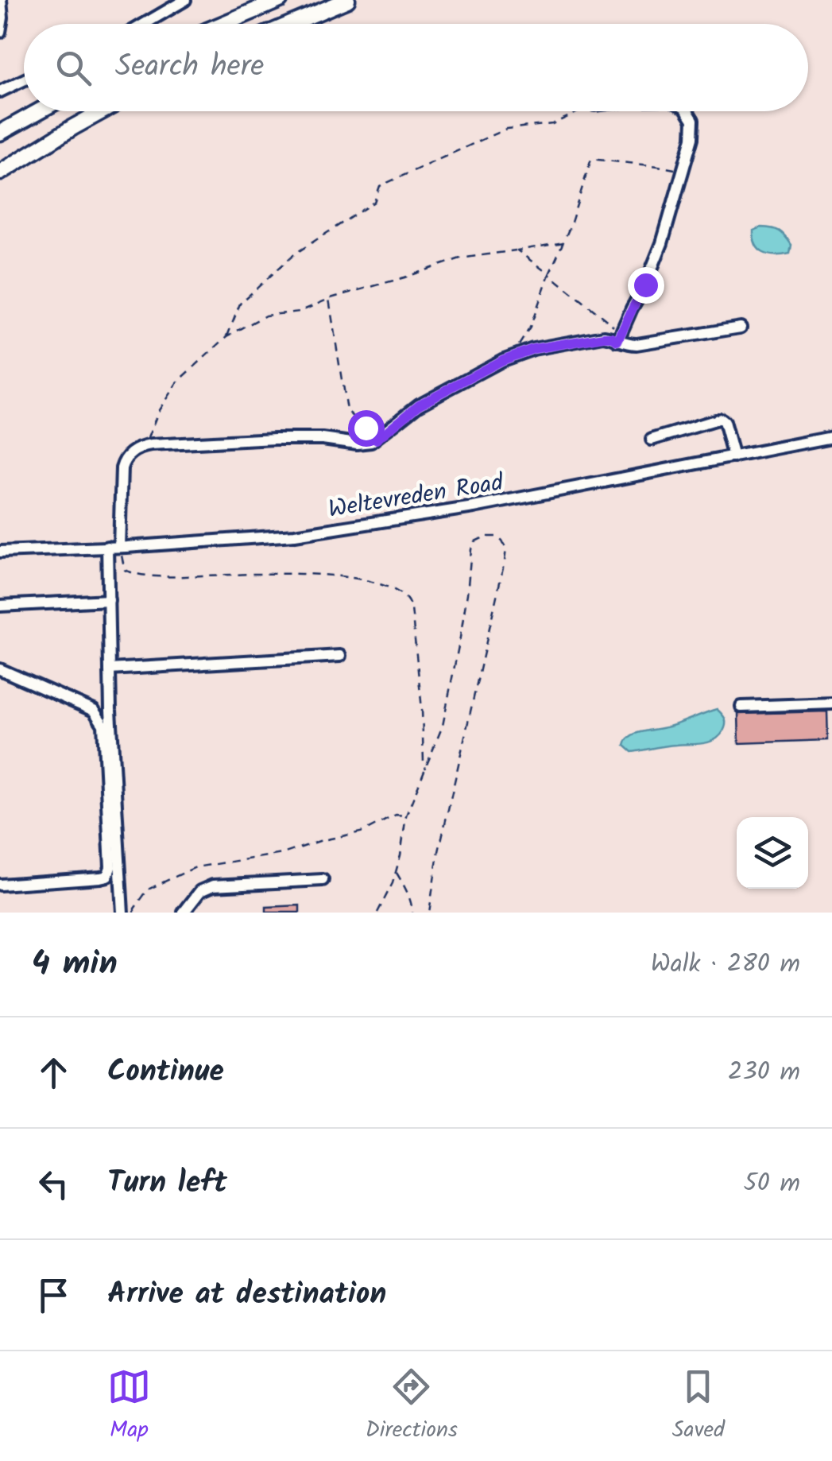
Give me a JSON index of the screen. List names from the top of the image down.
{
  "streets": {
    "street": ["Weltevreden Road"]
  },
  "page": {
    "search": "Search here",
    "heading": ["4 min", "Walk · 280 m"],
    "list": [
      ["Continue", "230 m"],
      ["Turn left", "50 m"],
      "Arrive at destination"
    ],
    "nav": ["Map", "Directions", "Saved"]
  }
}
